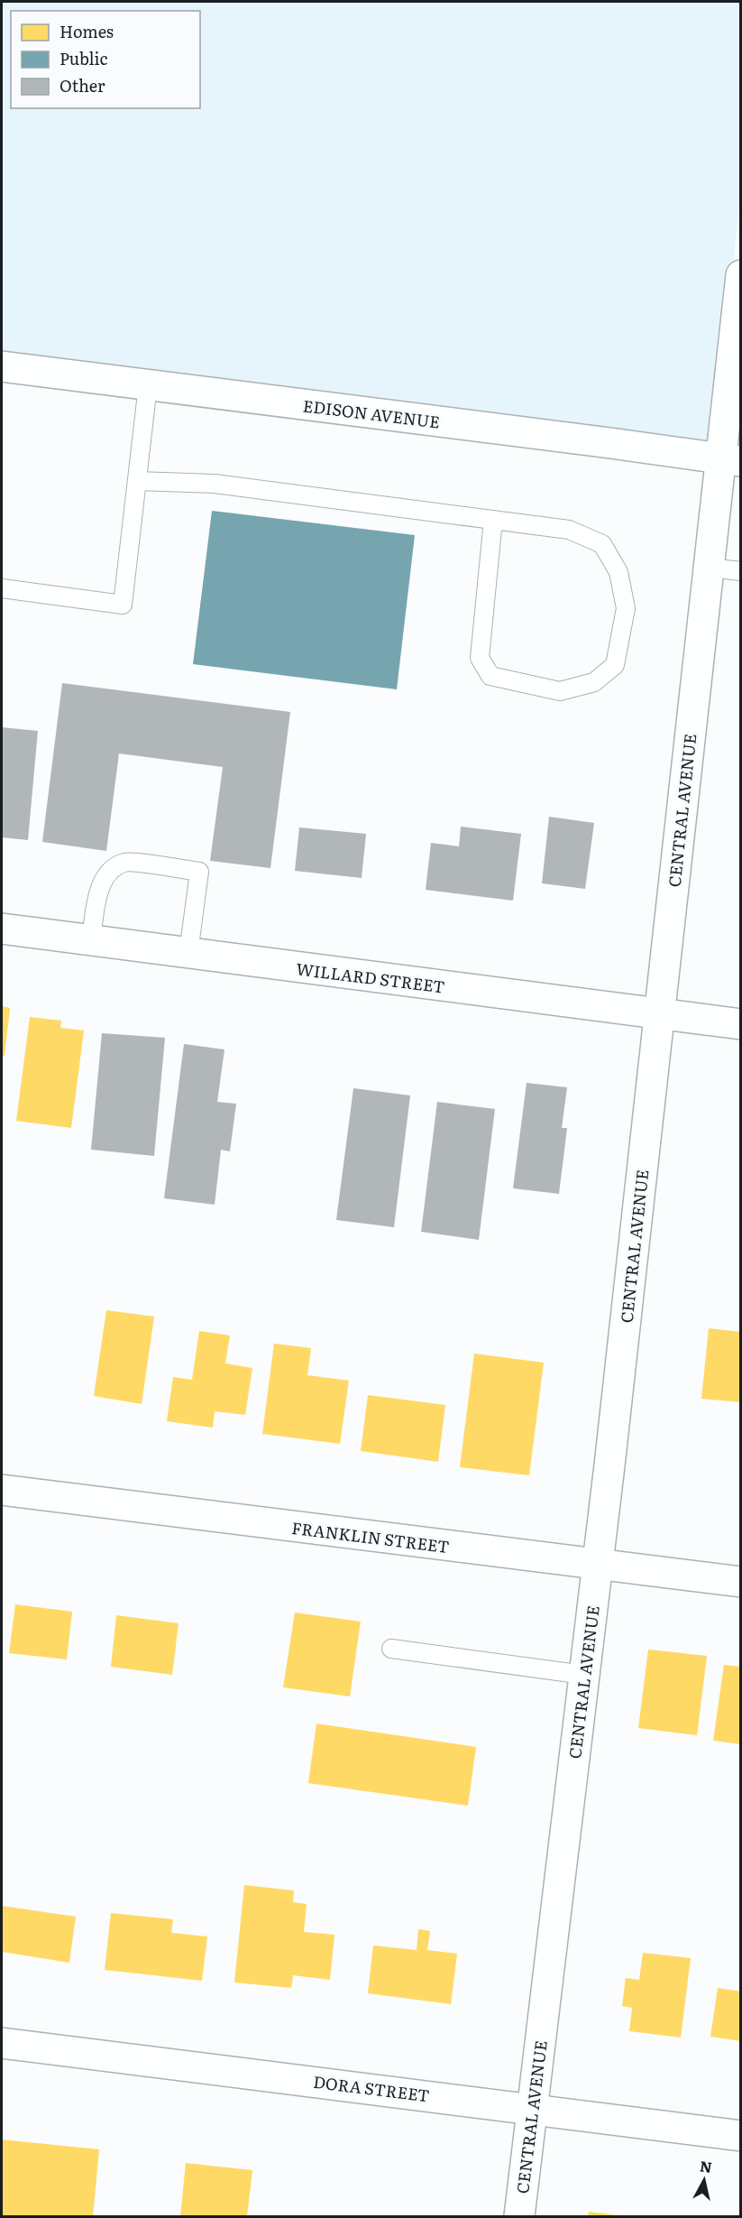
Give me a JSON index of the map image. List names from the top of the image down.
{
  "streets": {
    "street": [
      "EDISON AVENUE",
      "CENTRAL AVENUE",
      "WILLARD STREET",
      "FRANKLIN STREET",
      "DORA STREET"
    ]
  },
  "crossings": [
    ["EDISON AVENUE", "CENTRAL AVENUE"],
    ["CENTRAL AVENUE", "WILLARD STREET"],
    ["CENTRAL AVENUE", "FRANKLIN STREET"],
    ["CENTRAL AVENUE", "DORA STREET"]
  ],
  "legend": ["Homes", "Public", "Other"],
  "north": "top"
}
